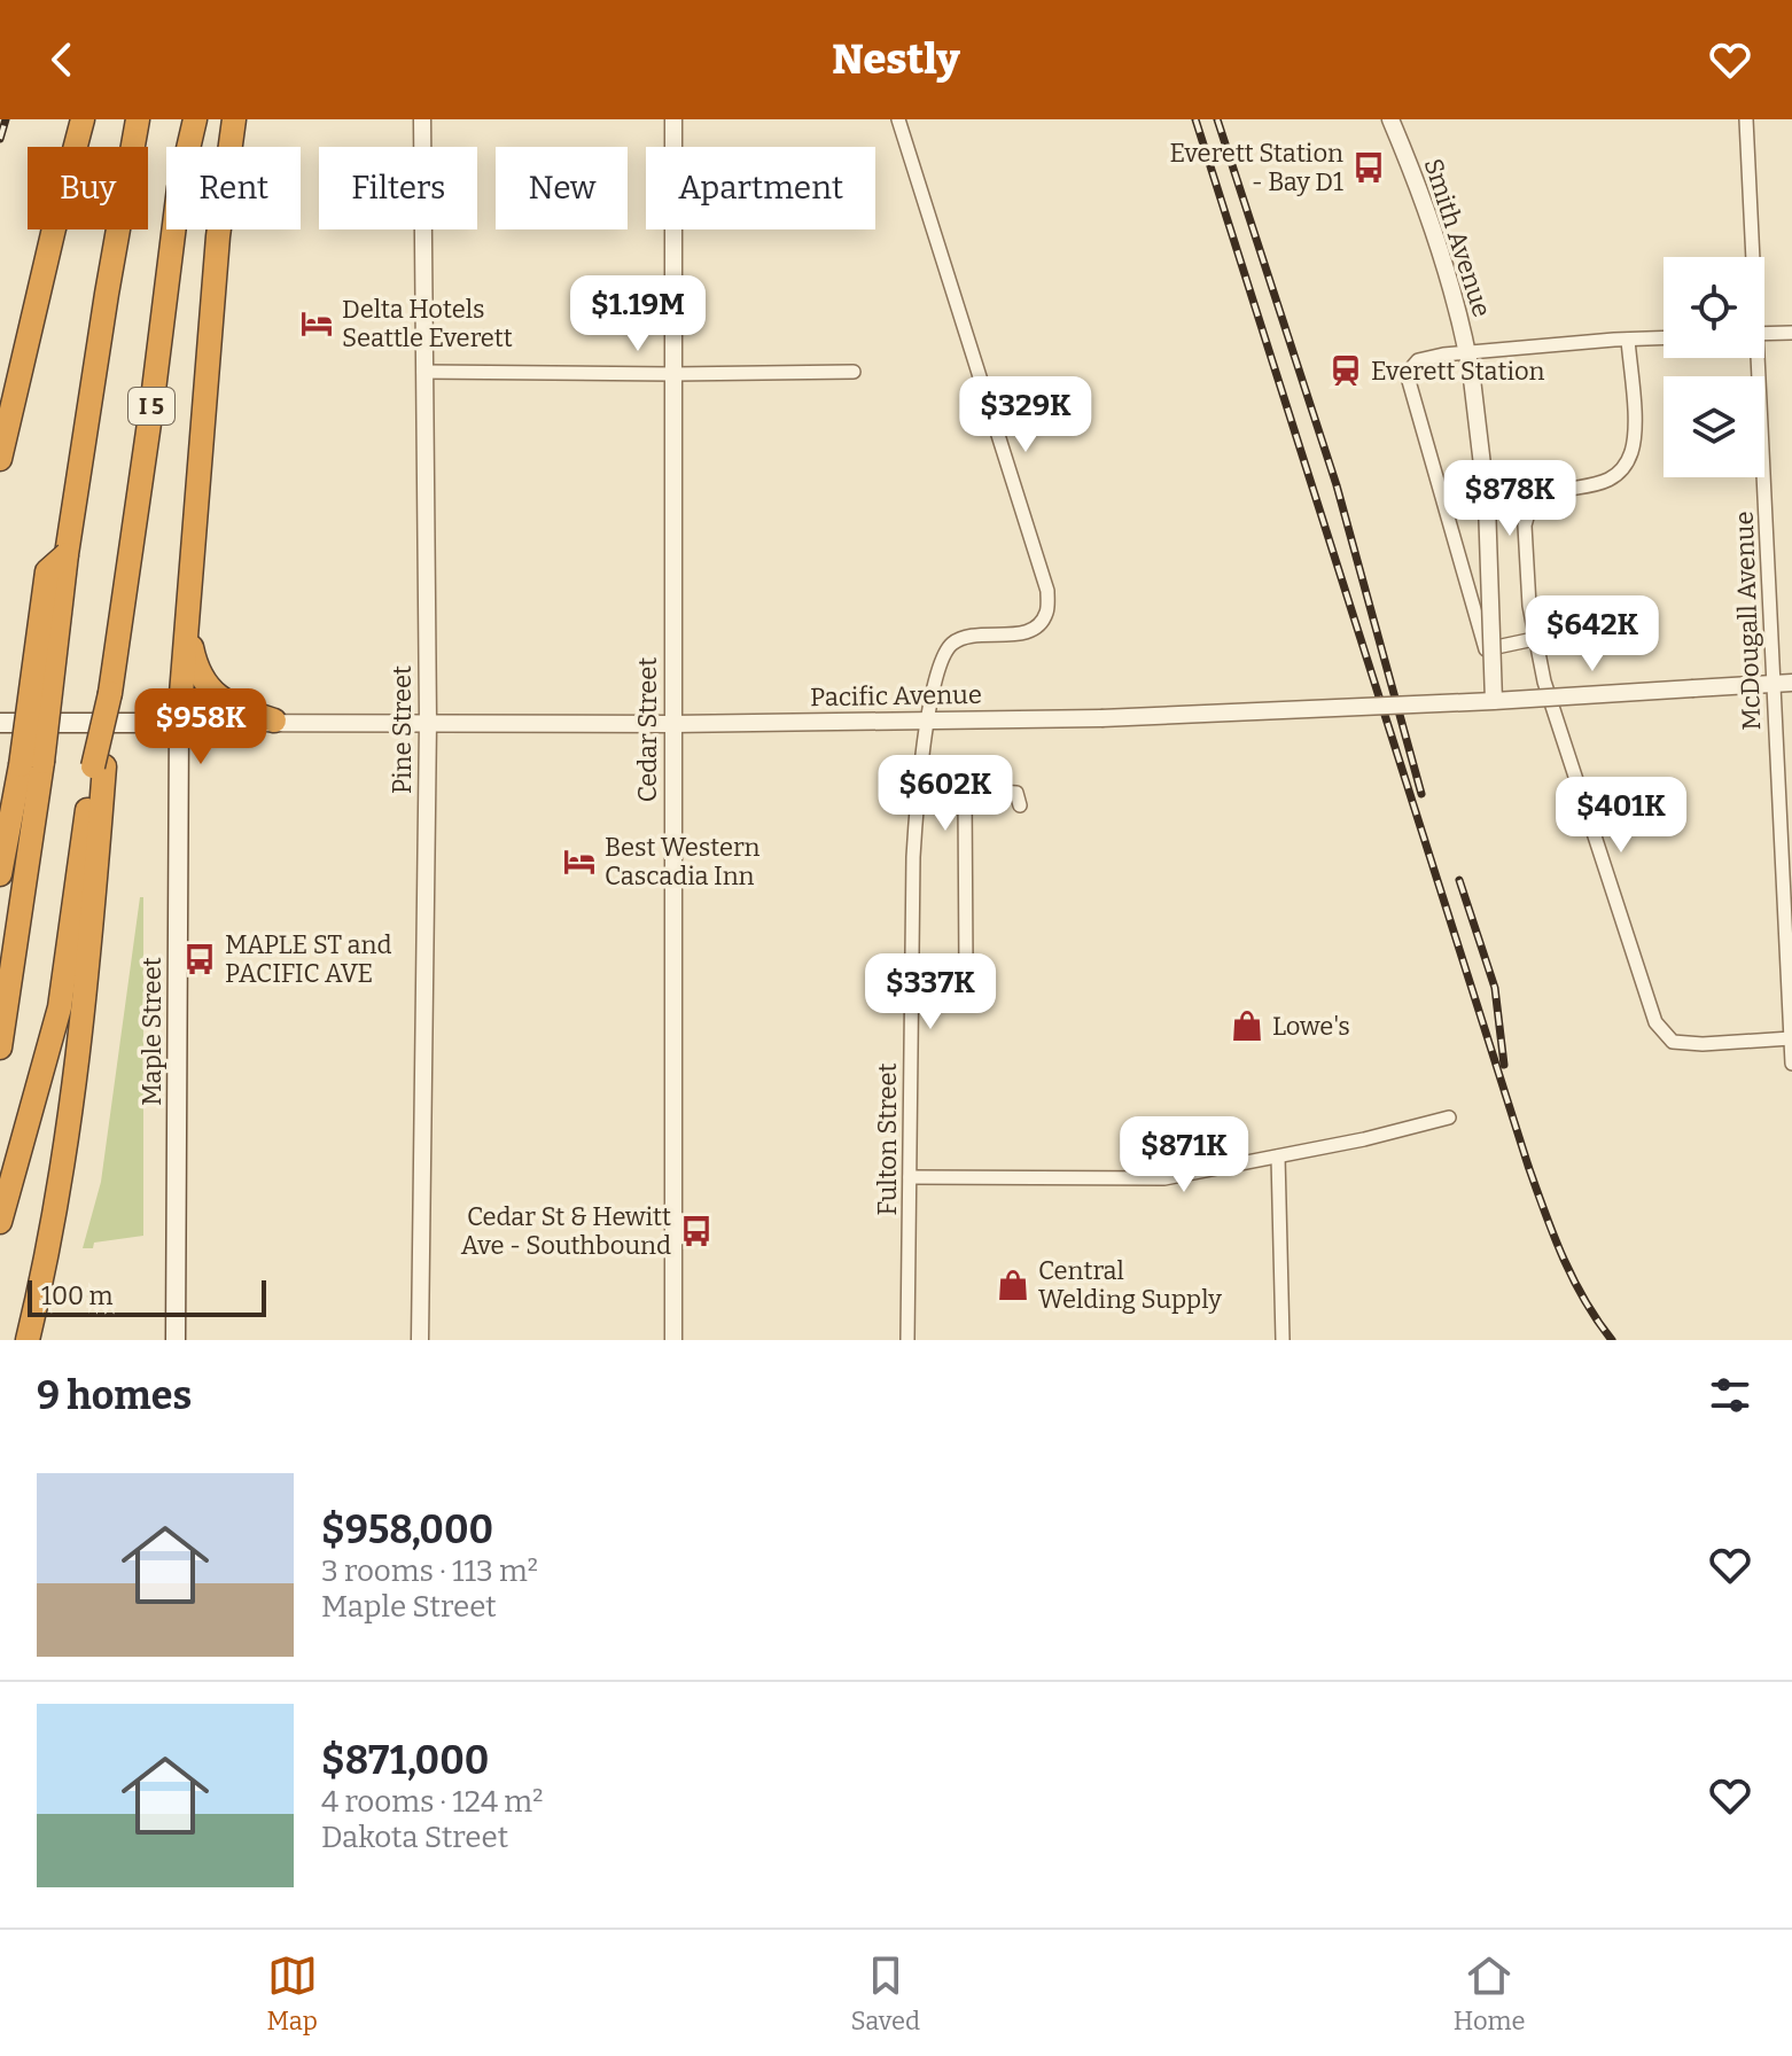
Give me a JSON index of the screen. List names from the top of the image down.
{
  "streets": {
    "highway": ["I 5"],
    "main road": ["Pacific Avenue", "Maple Street"],
    "street": [
      "Smith Avenue",
      "McDougall Avenue",
      "Pine Street",
      "Cedar Street",
      "Fulton Street"
    ]
  },
  "crossings": [
    ["Smith Avenue", "Pacific Avenue"],
    ["McDougall Avenue", "Pacific Avenue"],
    ["Pacific Avenue", "Pine Street"],
    ["Pacific Avenue", "Cedar Street"],
    ["Pacific Avenue", "Maple Street"],
    ["Pacific Avenue", "Fulton Street"]
  ],
  "places": {
    "bus stop": ["Everett Station - Bay D1", "MAPLE ST and PACIFIC AVE", "Cedar St & Hewitt Ave - Southbound"],
    "hotel": ["Delta Hotels Seattle Everett", "Best Western Cascadia Inn"],
    "station": ["Everett Station"],
    "shop": ["Lowe's", "Central Welding Supply"]
  },
  "scale_bar": "100 m",
  "page": {
    "header": "Nestly",
    "chip": [
      "Buy",
      "Rent",
      "Filters",
      "New",
      "Apartment"
    ],
    "price": [
      "$1.19M",
      "$329K",
      "$878K",
      "$642K",
      "$958K",
      "$602K",
      "$401K",
      "$337K",
      "$871K"
    ],
    "scale": "100 m",
    "heading": "9 homes",
    "list": [
      {
        "name": "$958,000",
        "note": "3 rooms · 113 m² · Maple Street"
      },
      {
        "name": "$871,000",
        "note": "4 rooms · 124 m² · Dakota Street"
      }
    ],
    "tabs": ["Map", "Saved", "Home"]
  }
}
